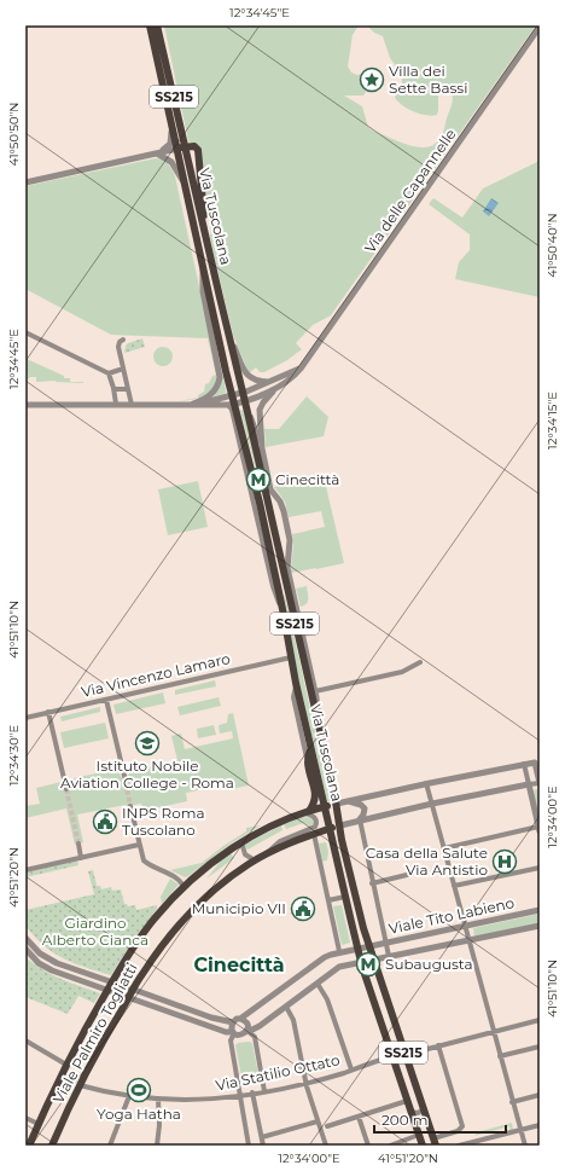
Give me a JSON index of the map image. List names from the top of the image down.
{
  "streets": {
    "main road": ["SS215", "Via Tuscolana", "Viale Palmiro Togliatti"],
    "street": [
      "Via delle Capannelle",
      "Via Vincenzo Lamaro",
      "Viale Tito Labieno",
      "Via Statilio Ottato"
    ]
  },
  "crossings": [
    ["SS215", "Via Tuscolana"],
    ["SS215", "Viale Tito Labieno"],
    ["SS215", "Viale Palmiro Togliatti"],
    ["SS215", "Via Statilio Ottato"],
    ["Via delle Capannelle", "Via Tuscolana"],
    ["Via Tuscolana", "Via Vincenzo Lamaro"],
    ["Via Tuscolana", "Viale Palmiro Togliatti"],
    ["Viale Palmiro Togliatti", "Via Statilio Ottato"]
  ],
  "districts": ["Cinecittà"],
  "parks": ["Giardino Alberto Cianca"],
  "places": {
    "place": ["Villa dei Sette Bassi"],
    "metro station": ["Cinecittà", "Subaugusta"],
    "school or university": ["Istituto Nobile Aviation College - Roma"],
    "public building": ["INPS Roma Tuscolano", "Municipio VII"],
    "hospital": ["Casa della Salute Via Antistio"],
    "sports": ["Yoga Hatha"]
  },
  "scale_bar": "200 m",
  "coordinates": [
    "12°34'45\"E",
    "41°50'50\"N",
    "41°50'40\"N",
    "12°34'15\"E",
    "41°51'10\"N",
    "12°34'30\"E",
    "12°34'00\"E",
    "41°51'20\"N"
  ]
}
